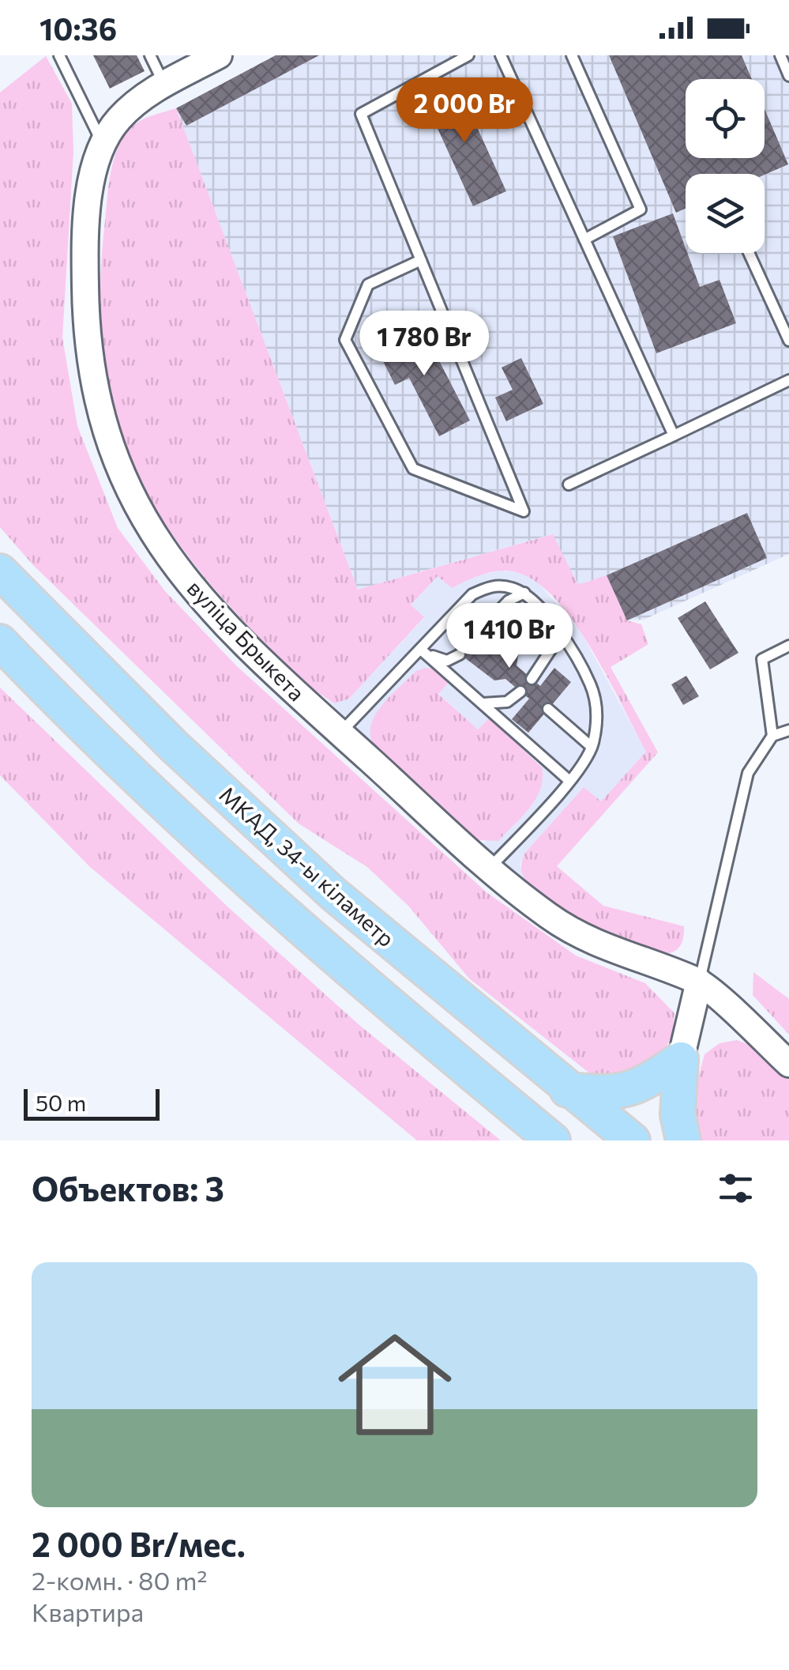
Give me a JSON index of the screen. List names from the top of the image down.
{
  "streets": {
    "highway": ["МКАД, 34-ы кіламетр"],
    "street": ["вуліца Брыкета"]
  },
  "scale_bar": "50 m",
  "page": {
    "status": "10:36",
    "price": ["2 000 Br", "1 780 Br", "1 410 Br"],
    "scale": "50 m",
    "heading": "Объектов: 3",
    "list": [
      {
        "name": "2 000 Br/мес.",
        "note": "2-комн. · 80 m² · Квартира"
      }
    ]
  }
}
